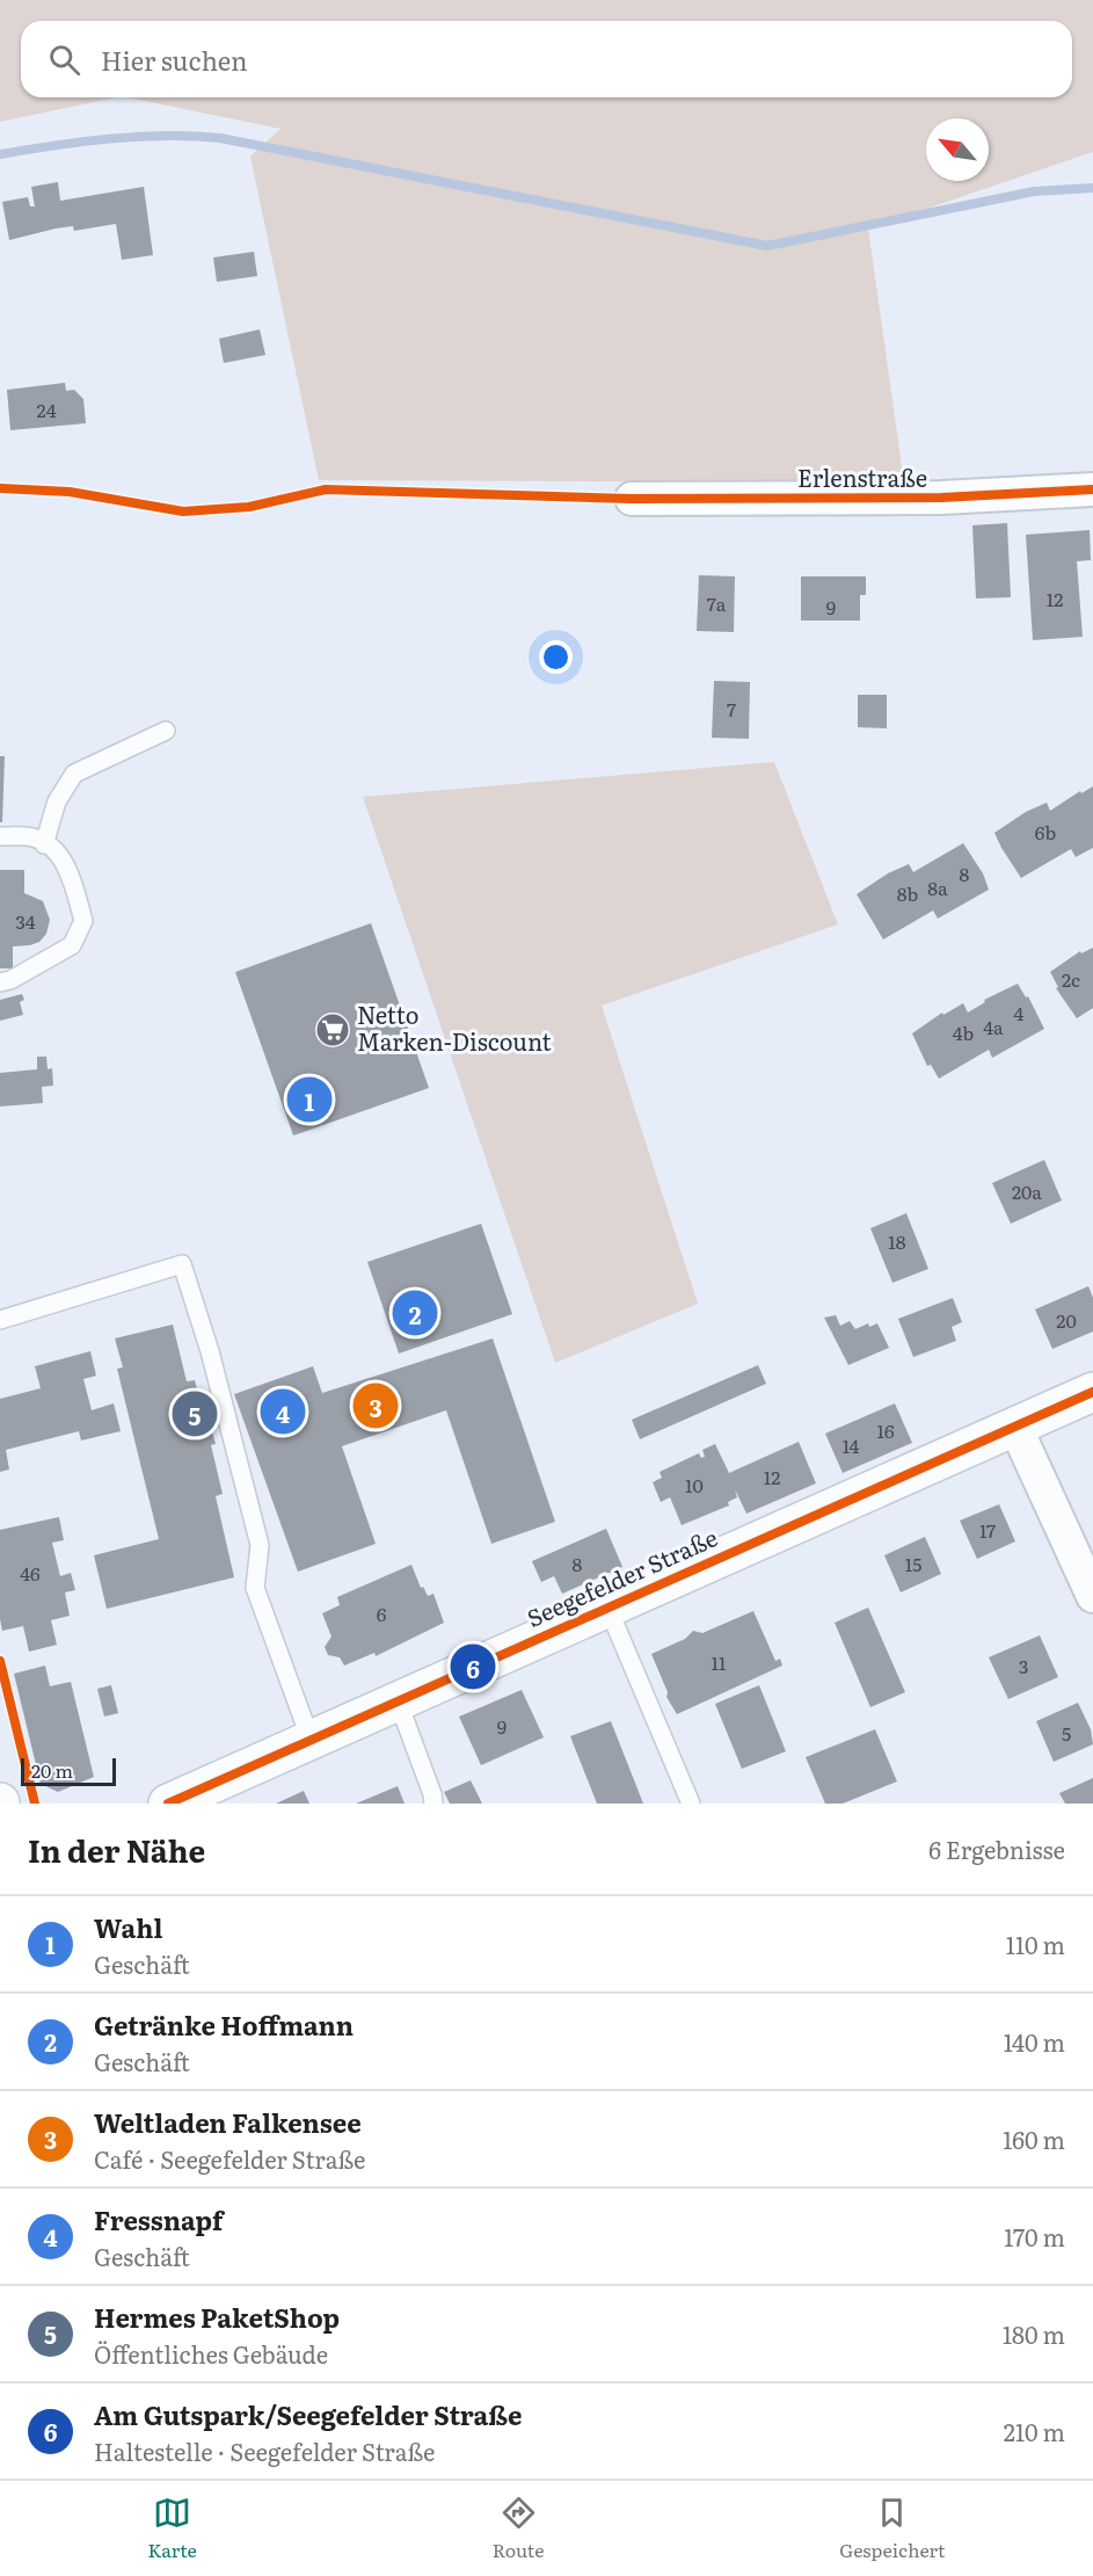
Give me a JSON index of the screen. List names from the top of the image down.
{
  "streets": {
    "street": ["Erlenstraße", "Seegefelder Straße"]
  },
  "places": {
    "supermarket": ["Netto Marken-Discount"]
  },
  "house_numbers": [
    "24",
    "12",
    "7a",
    "9",
    "7",
    "6b",
    "8",
    "8a",
    "8b",
    "34",
    "2c",
    "4",
    "4a",
    "4b",
    "20a",
    "18",
    "20",
    "16",
    "14",
    "12",
    "10",
    "17",
    "8",
    "15",
    "46",
    "6",
    "11",
    "3",
    "9",
    "5"
  ],
  "scale_bar": "20 m",
  "north": "top left",
  "page": {
    "search": "Hier suchen",
    "pins": [
      "1",
      "2",
      "3",
      "4",
      "5",
      "6"
    ],
    "scale": "20 m",
    "heading": ["In der Nähe", "6 Ergebnisse"],
    "list": [
      {
        "mark": "1",
        "name": "Wahl",
        "note": "Geschäft",
        "value": "110 m"
      },
      {
        "mark": "2",
        "name": "Getränke Hoffmann",
        "note": "Geschäft",
        "value": "140 m"
      },
      {
        "mark": "3",
        "name": "Weltladen Falkensee",
        "note": "Café · Seegefelder Straße",
        "value": "160 m"
      },
      {
        "mark": "4",
        "name": "Fressnapf",
        "note": "Geschäft",
        "value": "170 m"
      },
      {
        "mark": "5",
        "name": "Hermes PaketShop",
        "note": "Öffentliches Gebäude",
        "value": "180 m"
      },
      {
        "mark": "6",
        "name": "Am Gutspark/Seegefelder Straße",
        "note": "Haltestelle · Seegefelder Straße",
        "value": "210 m"
      }
    ],
    "nav": ["Karte", "Route", "Gespeichert"]
  }
}
